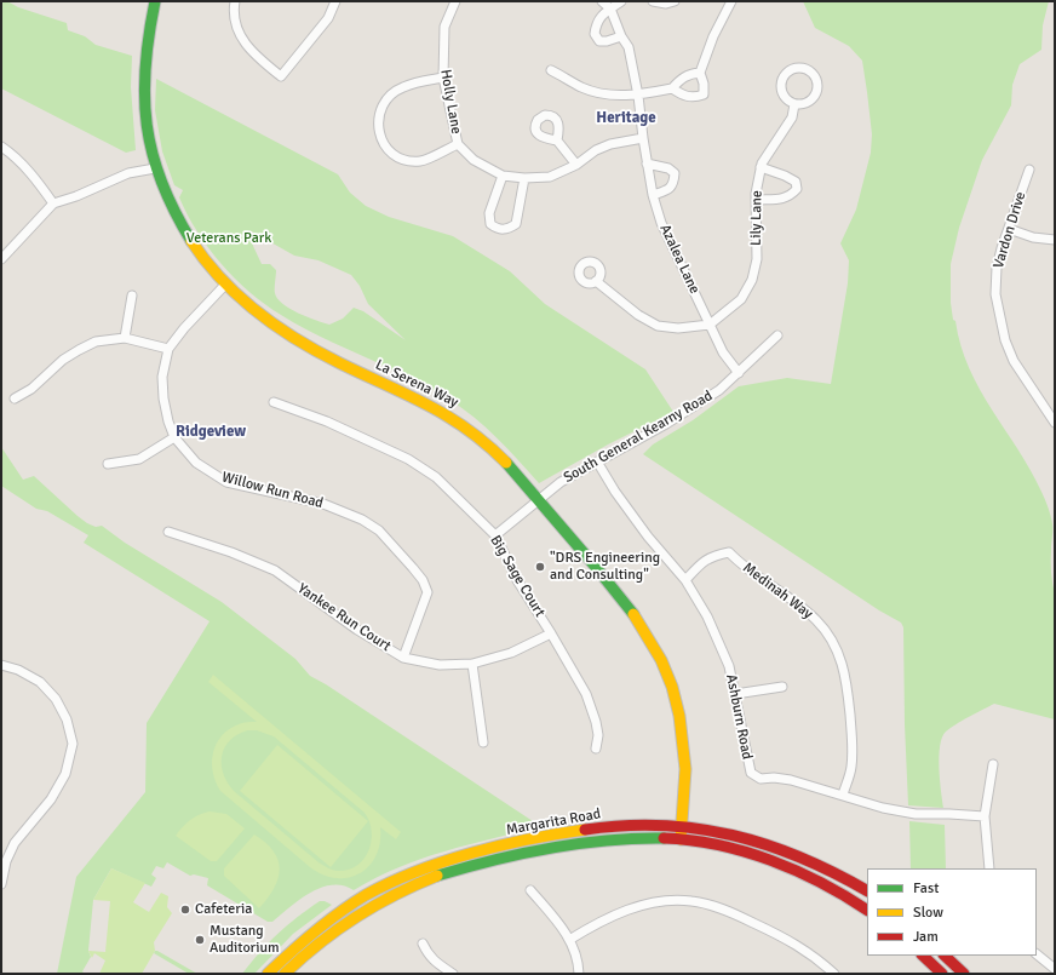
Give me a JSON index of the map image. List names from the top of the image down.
{
  "streets": {
    "main road": ["La Serena Way", "Margarita Road"],
    "street": [
      "Holly Lane",
      "Lily Lane",
      "Vardon Drive",
      "Azalea Lane",
      "South General Kearny Road",
      "Willow Run Road",
      "Big Sage Court",
      "Medinah Way",
      "Yankee Run Court",
      "Ashburn Road"
    ]
  },
  "crossings": [
    ["Holly Lane", "Azalea Lane"],
    ["Lily Lane", "Azalea Lane"],
    ["Azalea Lane", "South General Kearny Road"],
    ["La Serena Way", "South General Kearny Road"],
    ["La Serena Way", "Willow Run Road"],
    ["La Serena Way", "Margarita Road"],
    ["South General Kearny Road", "Big Sage Court"],
    ["South General Kearny Road", "Ashburn Road"],
    ["Willow Run Road", "Yankee Run Court"],
    ["Big Sage Court", "Yankee Run Court"],
    ["Medinah Way", "Ashburn Road"]
  ],
  "districts": ["Heritage", "Ridgeview"],
  "parks": ["Veterans Park"],
  "places": ["\"DRS Engineering and Consulting\"", "Cafeteria", "Mustang Auditorium"],
  "legend": ["Fast", "Slow", "Jam"]
}
